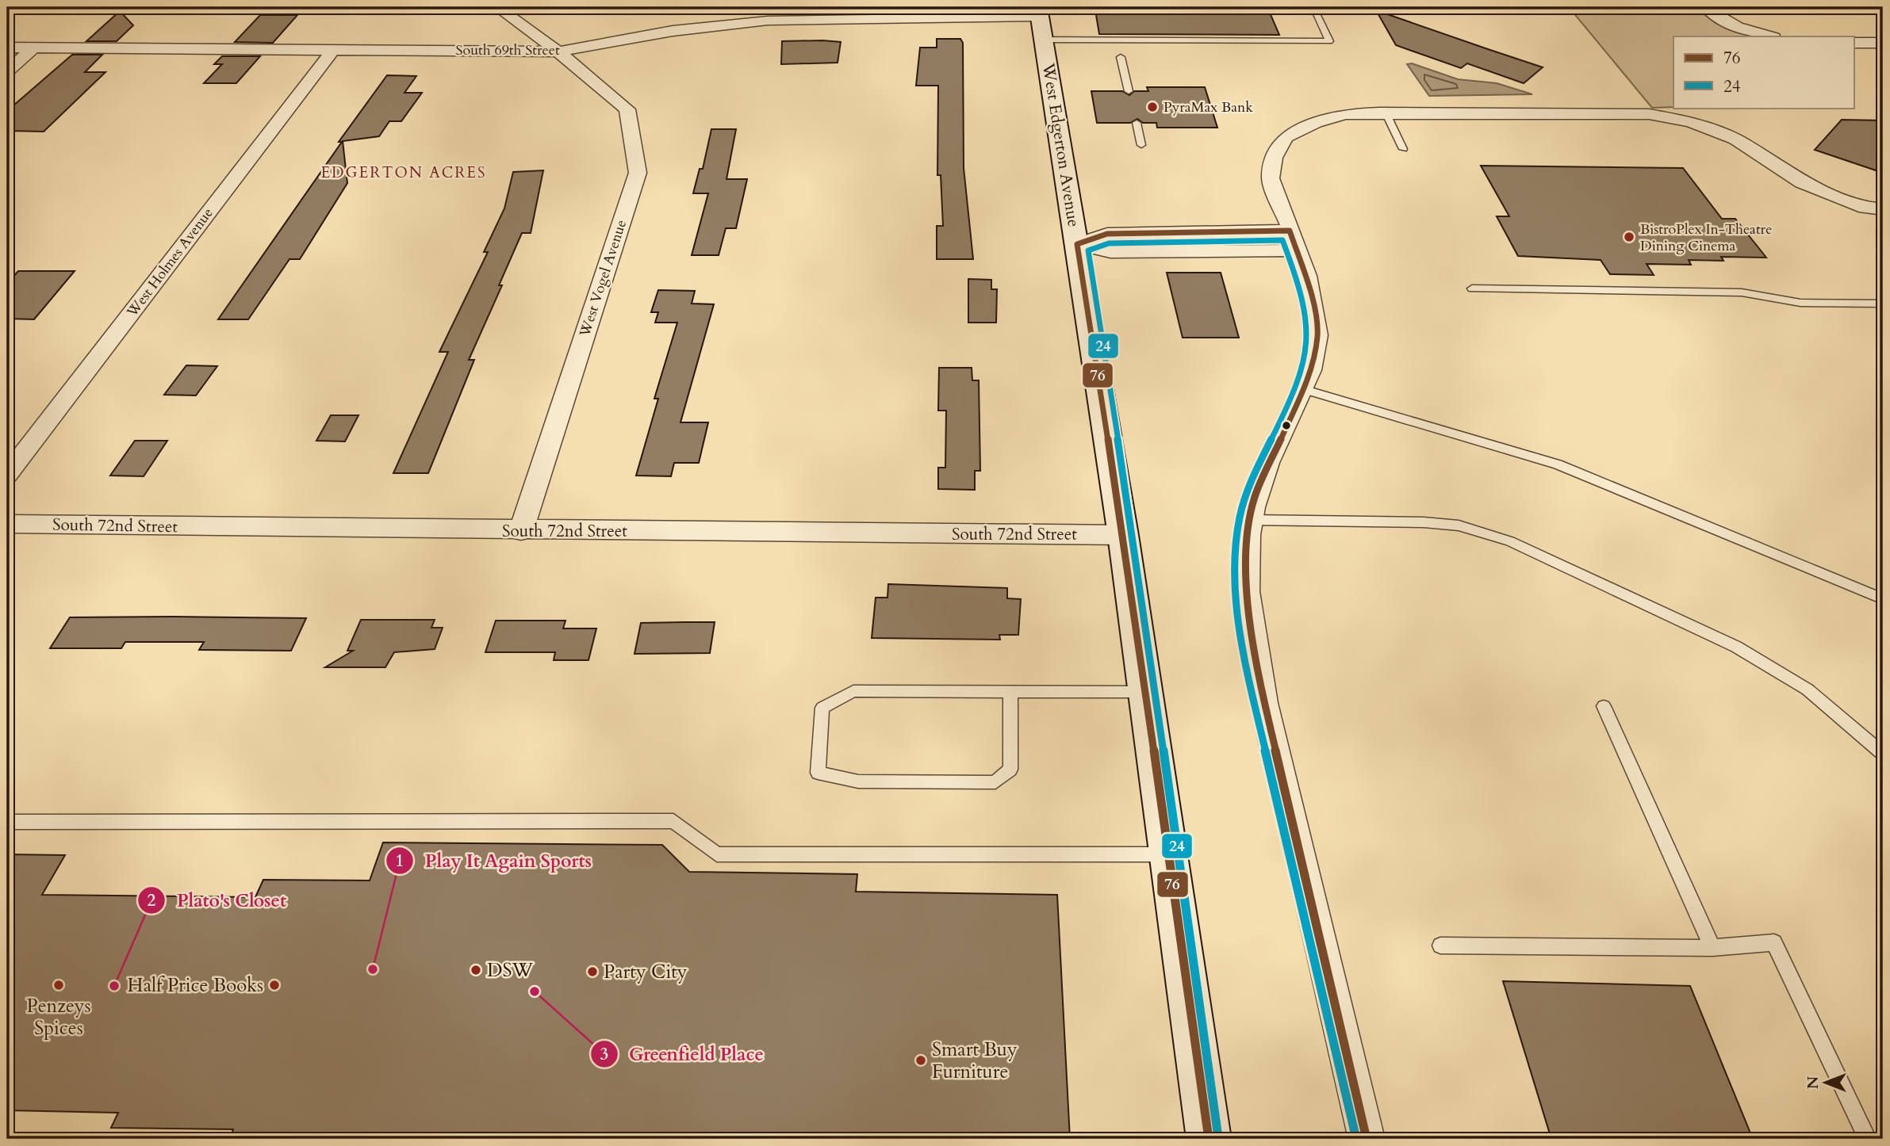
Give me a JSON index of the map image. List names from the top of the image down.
{
  "streets": {
    "street": [
      "South 69th Street",
      "West Edgerton Avenue",
      "West Holmes Avenue",
      "West Vogel Avenue",
      "South 72nd Street"
    ]
  },
  "crossings": [
    ["South 69th Street", "West Edgerton Avenue"],
    ["South 69th Street", "West Holmes Avenue"],
    ["South 69th Street", "West Vogel Avenue"],
    ["West Edgerton Avenue", "South 72nd Street"],
    ["West Vogel Avenue", "South 72nd Street"]
  ],
  "districts": ["EDGERTON ACRES"],
  "places": [
    "PyraMax Bank",
    "BistroPlex In-Theatre Dining Cinema",
    "Play It Again Sports",
    "DSW",
    "Party City",
    "Penzeys Spices",
    "Half Price Books",
    "Plato's Closet",
    "Greenfield Place",
    "Smart Buy Furniture"
  ],
  "lines": ["transit line 76", "transit line 24"],
  "legend": ["76", "24"],
  "north": "left"
}
